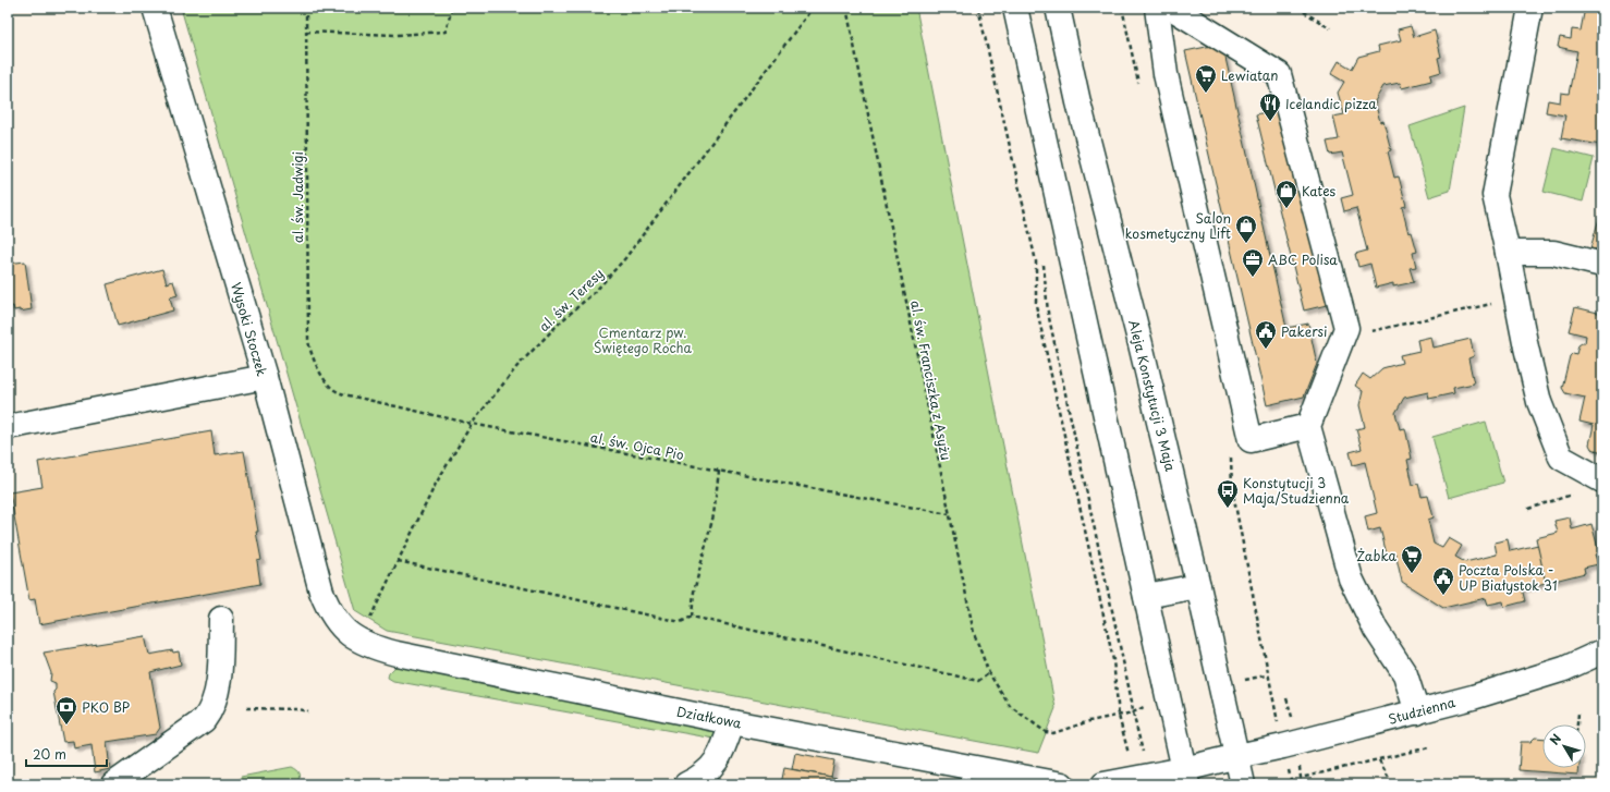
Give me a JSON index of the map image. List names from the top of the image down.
{
  "streets": {
    "street": [
      "Wysoki Stoczek",
      "Aleja Konstytucji 3 Maja",
      "Studzienna",
      "Działkowa"
    ],
    "path": [
      "al. św. Jadwigi",
      "al. św. Teresy",
      "al. św. Franciszka z Asyżu",
      "al. św. Ojca Pio"
    ]
  },
  "crossings": [
    ["al. św. Jadwigi", "al. św. Ojca Pio"],
    ["al. św. Teresy", "al. św. Ojca Pio"],
    ["Wysoki Stoczek", "Działkowa"],
    ["al. św. Franciszka z Asyżu", "al. św. Ojca Pio"],
    ["Aleja Konstytucji 3 Maja", "Studzienna"]
  ],
  "parks": ["Cmentarz pw. Świętego Rocha"],
  "places": {
    "supermarket": ["Lewiatan", "Żabka"],
    "restaurant": ["Icelandic pizza"],
    "shop": ["Kates", "Salon kosmetyczny Lift"],
    "office": ["ABC Polisa"],
    "public building": ["Pakersi", "Poczta Polska - UP Białystok 31"],
    "bus stop": ["Konstytucji 3 Maja/Studzienna"],
    "bank": ["PKO BP"]
  },
  "scale_bar": "20 m",
  "north": "top left"
}
